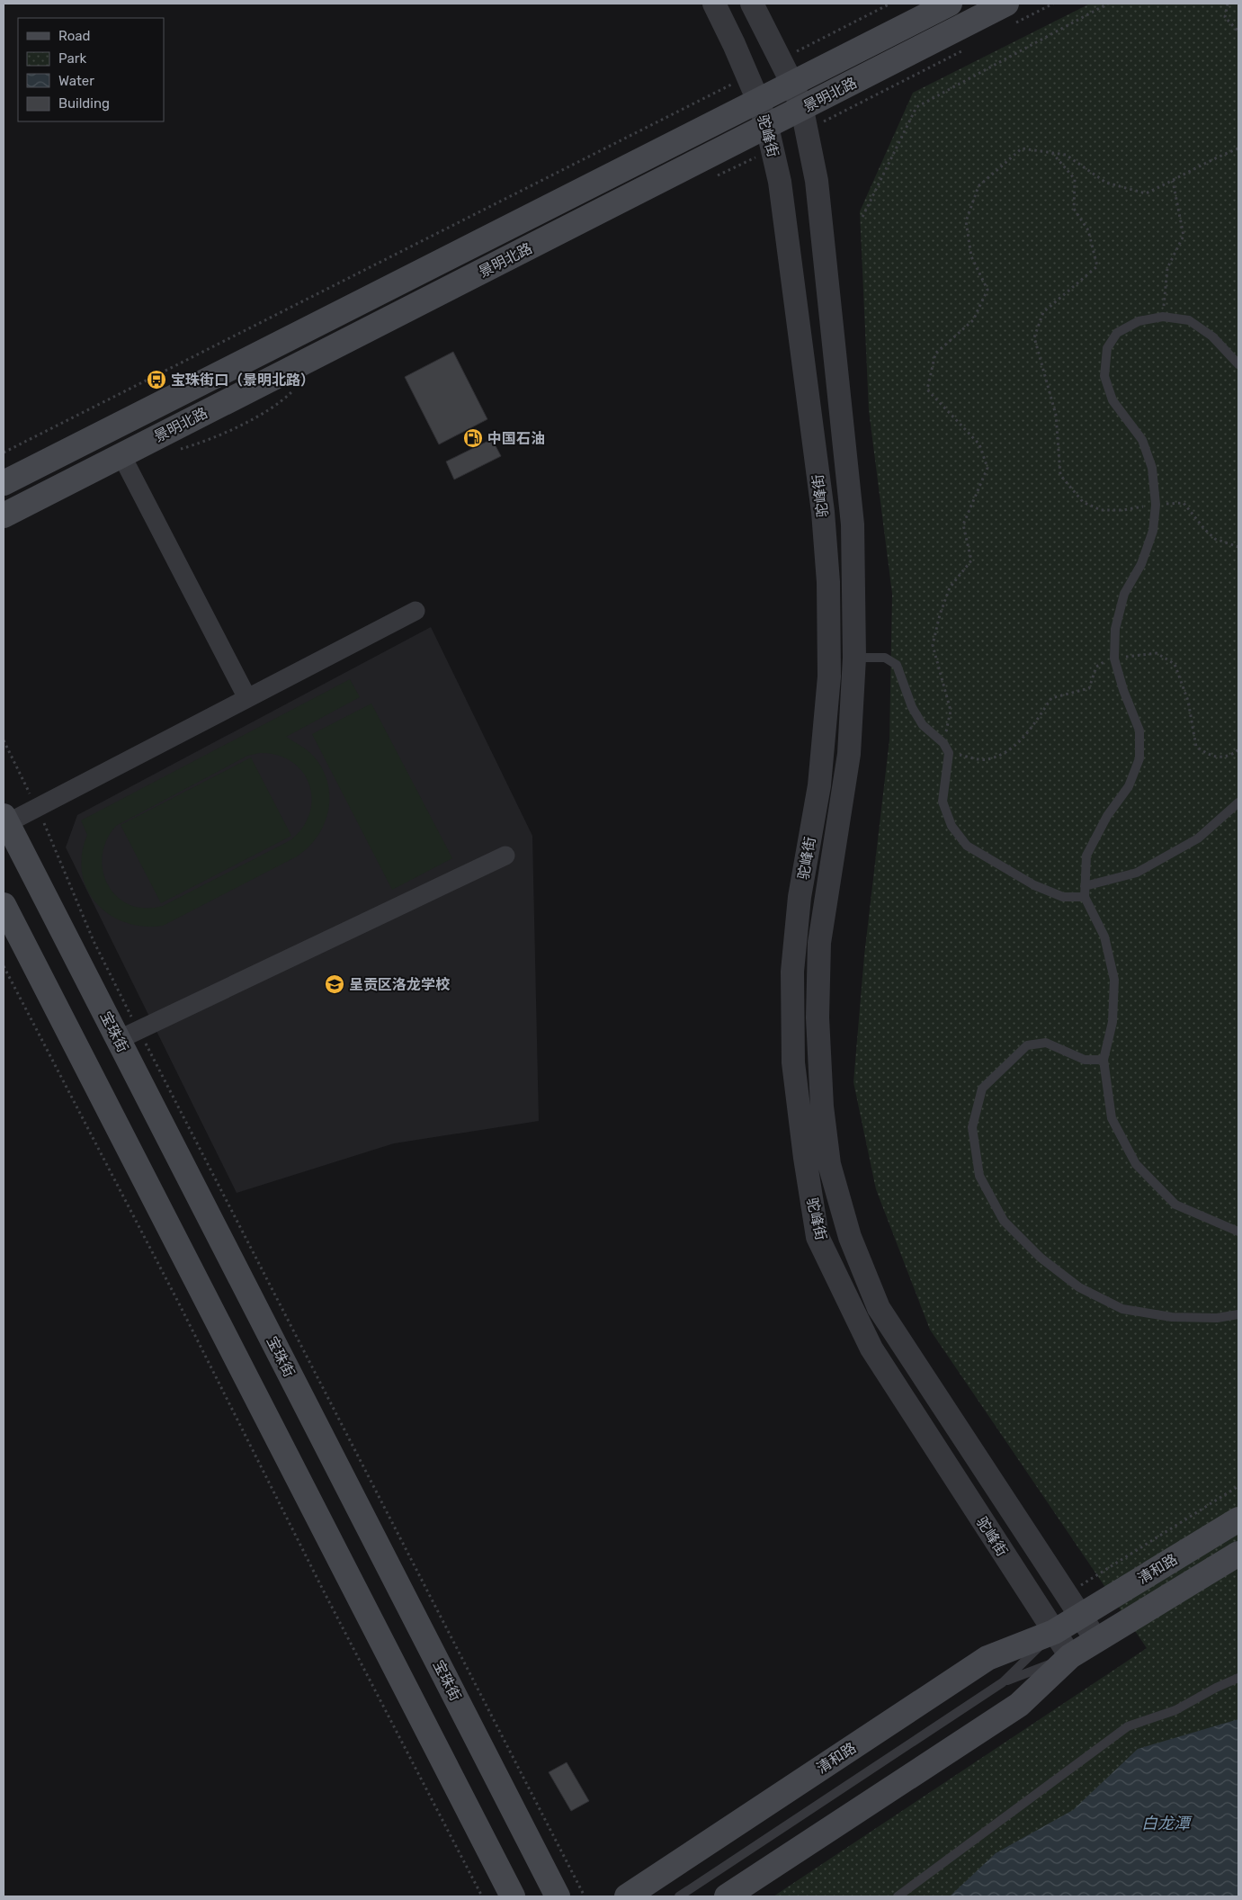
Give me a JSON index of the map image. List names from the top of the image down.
{
  "streets": {
    "main road": ["景明北路", "宝珠街", "清和路"],
    "street": ["驼峰街"]
  },
  "crossings": [
    ["景明北路", "驼峰街"],
    ["驼峰街", "清和路"]
  ],
  "water": ["白龙潭"],
  "places": {
    "bus stop": ["宝珠街口（景明北路）"],
    "fuel station": ["中国石油"],
    "school or university": ["呈贡区洛龙学校"]
  },
  "legend": [
    "Road",
    "Park",
    "Water",
    "Building"
  ]
}
